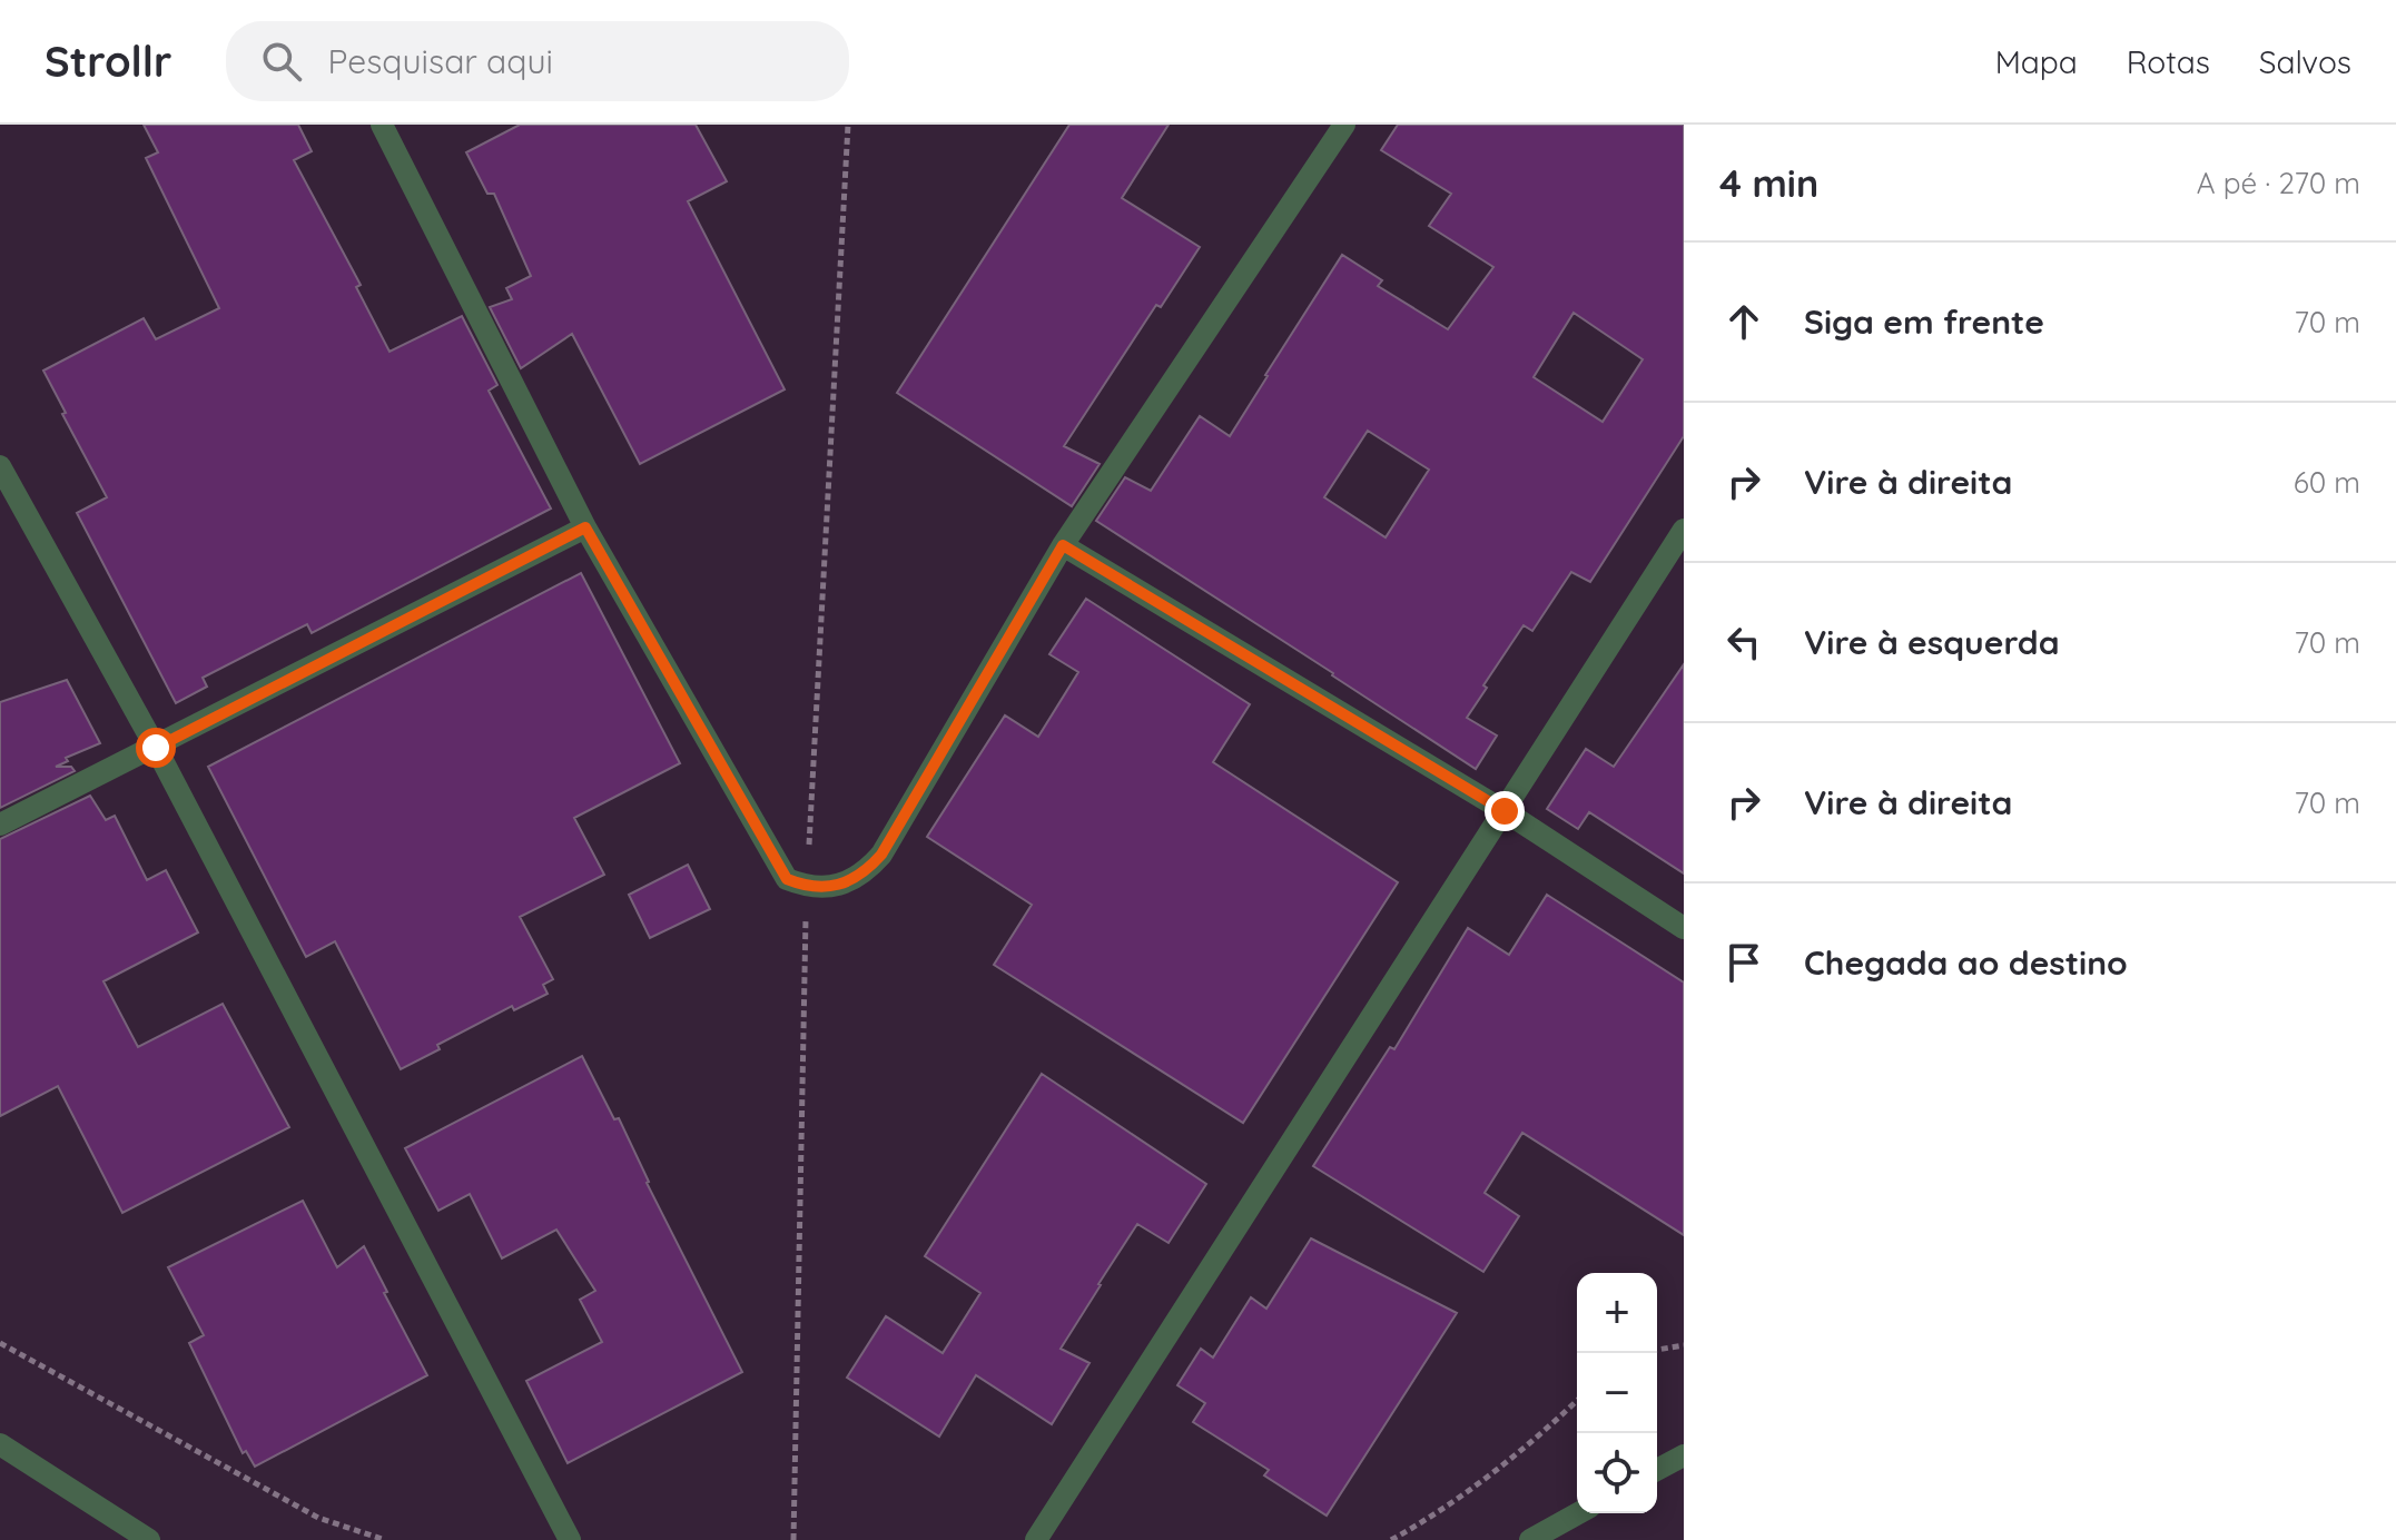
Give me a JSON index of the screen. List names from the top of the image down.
{
  "page": {
    "header": "Strollr",
    "search": "Pesquisar aqui",
    "nav": ["Mapa", "Rotas", "Salvos"],
    "heading": ["4 min", "A pé · 270 m"],
    "list": [
      ["Siga em frente", "70 m"],
      ["Vire à direita", "60 m"],
      ["Vire à esquerda", "70 m"],
      ["Vire à direita", "70 m"],
      "Chegada ao destino"
    ],
    "map_buttons": ["+", "−"]
  }
}
